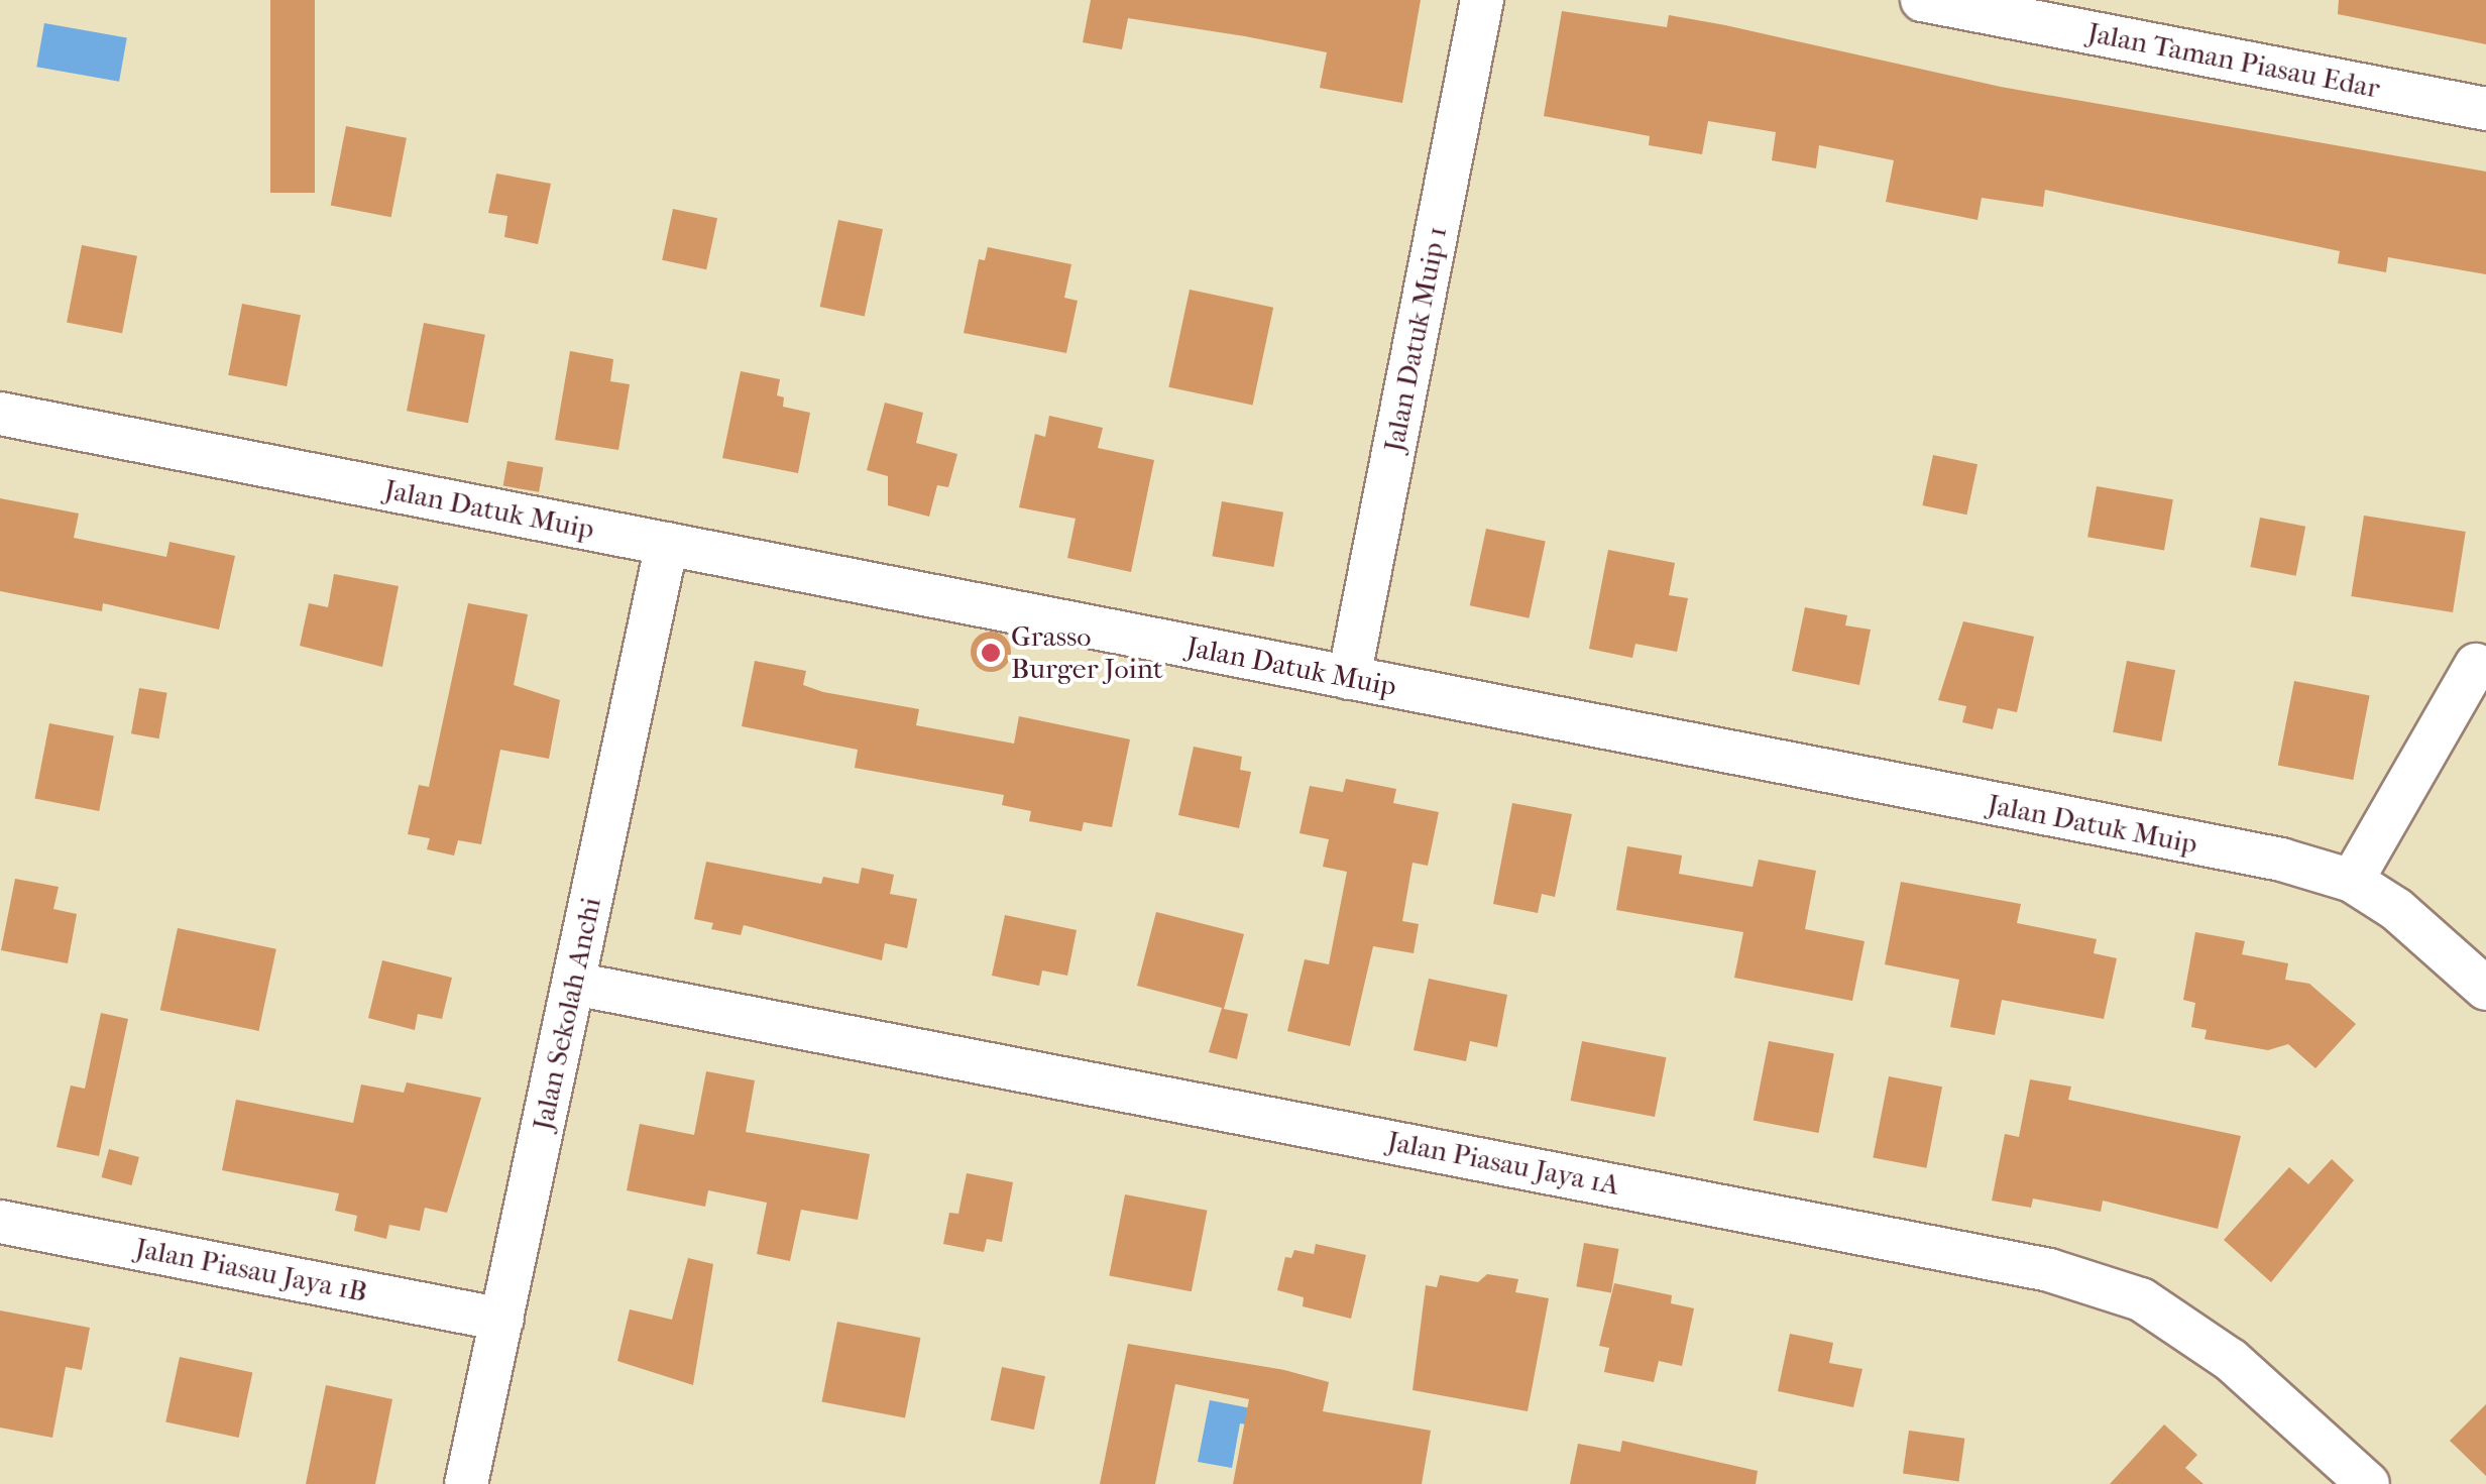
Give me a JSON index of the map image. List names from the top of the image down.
{
  "streets": {
    "street": [
      "Jalan Taman Piasau Edar",
      "Jalan Datuk Muip 1",
      "Jalan Datuk Muip",
      "Jalan Sekolah Anchi",
      "Jalan Piasau Jaya 1A",
      "Jalan Piasau Jaya 1B"
    ]
  },
  "crossings": [
    ["Jalan Datuk Muip 1", "Jalan Datuk Muip"],
    ["Jalan Datuk Muip", "Jalan Sekolah Anchi"],
    ["Jalan Sekolah Anchi", "Jalan Piasau Jaya 1A"],
    ["Jalan Sekolah Anchi", "Jalan Piasau Jaya 1B"]
  ],
  "places": ["Grasso Burger Joint"]
}
